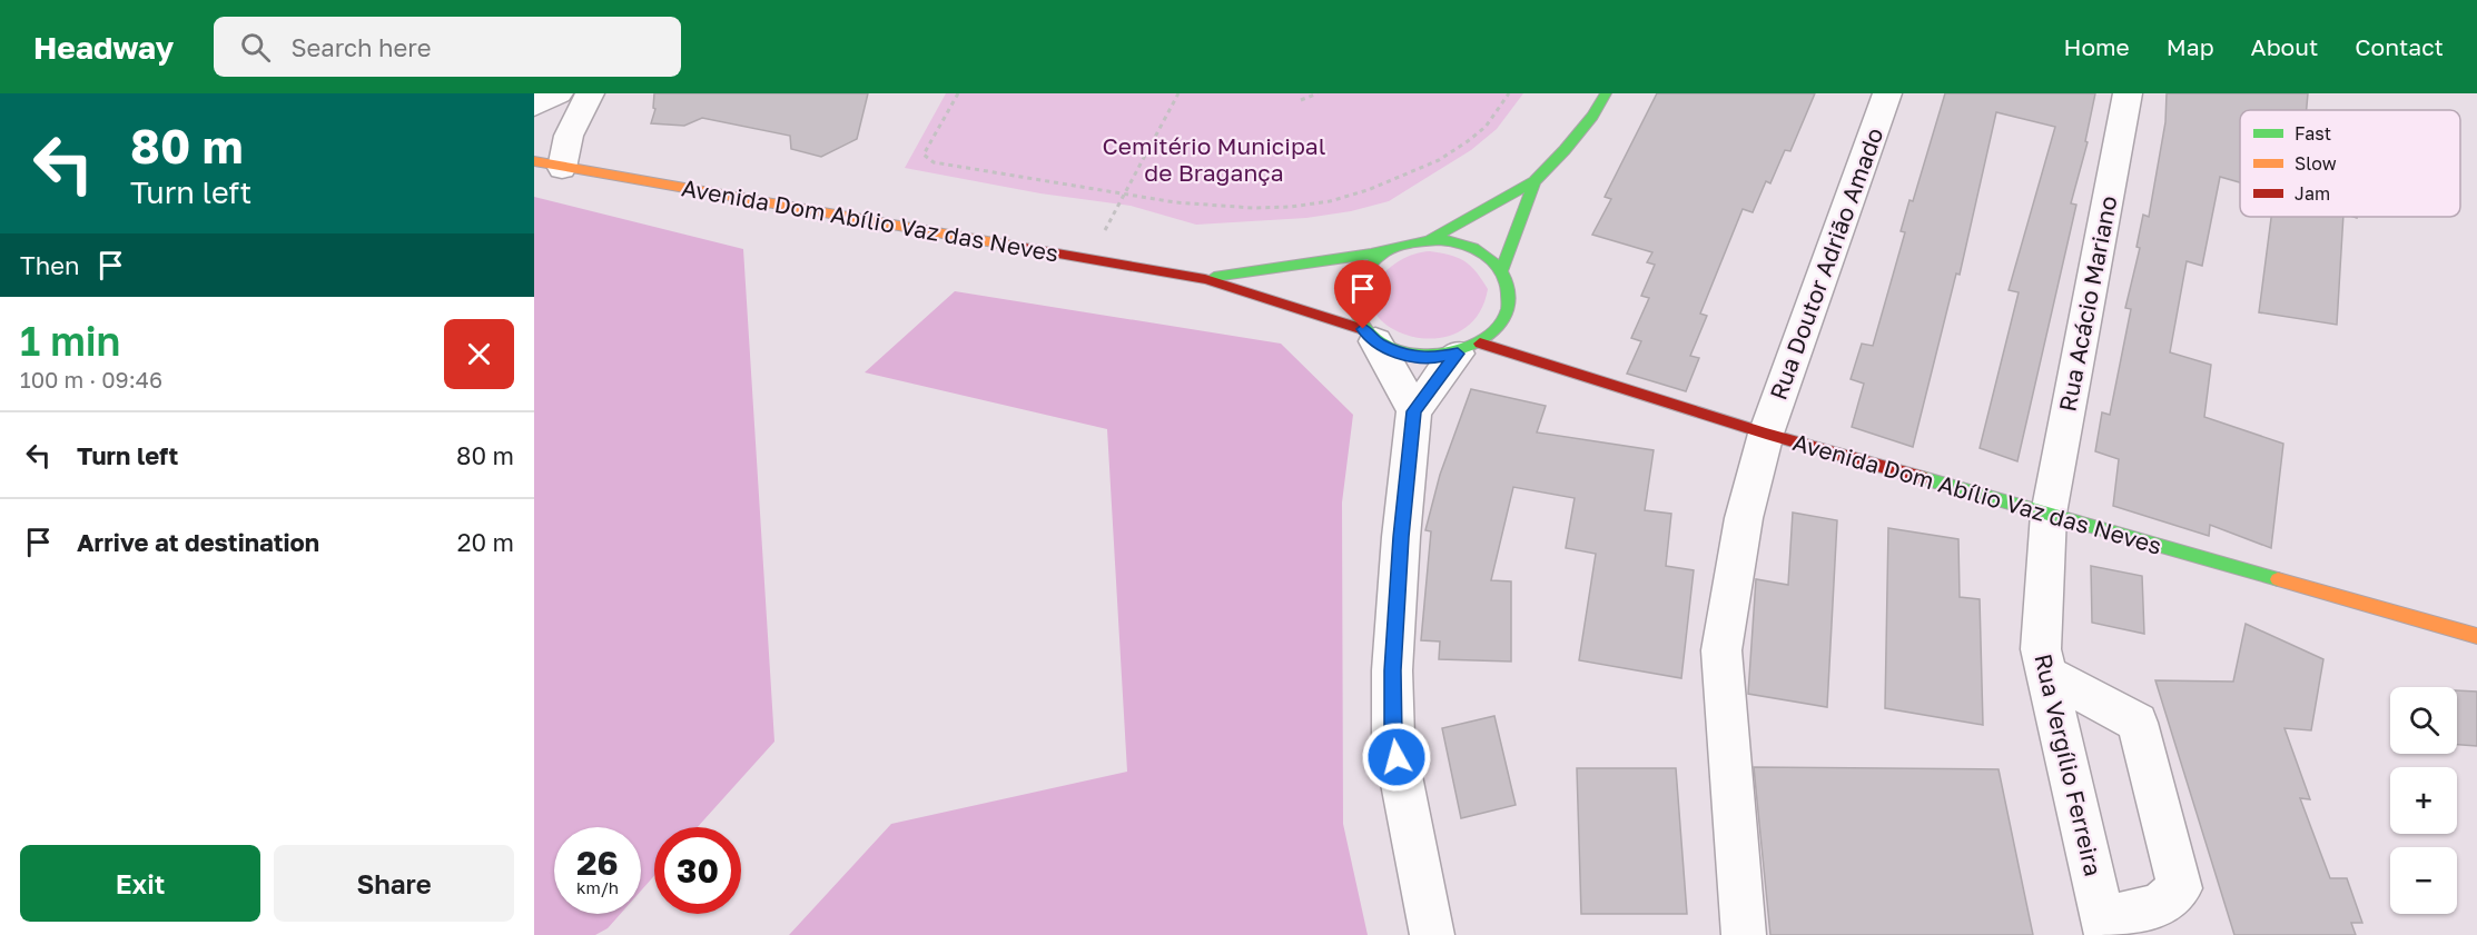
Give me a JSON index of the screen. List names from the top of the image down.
{
  "streets": {
    "street": [
      "Avenida Dom Abílio Vaz das Neves",
      "Rua Doutor Adrião Amado",
      "Rua Acácio Mariano",
      "Rua Vergílio Ferreira"
    ]
  },
  "crossings": [
    ["Avenida Dom Abílio Vaz das Neves", "Rua Doutor Adrião Amado"],
    ["Avenida Dom Abílio Vaz das Neves", "Rua Acácio Mariano"],
    ["Avenida Dom Abílio Vaz das Neves", "Rua Vergílio Ferreira"],
    ["Rua Acácio Mariano", "Rua Vergílio Ferreira"]
  ],
  "parks": ["Cemitério Municipal de Bragança"],
  "legend": ["Fast", "Slow", "Jam"],
  "page": {
    "header": "Headway",
    "search": "Search here",
    "nav": [
      "Home",
      "Map",
      "About",
      "Contact"
    ],
    "turn": ["80 m", "Turn left"],
    "then": "Then",
    "heading": ["1 min", "100 m · 09:46"],
    "list": [
      {
        "name": "Turn left",
        "value": "80 m"
      },
      {
        "name": "Arrive at destination",
        "value": "20 m"
      }
    ],
    "map_buttons": ["+", "−"],
    "speed": "26 km/h",
    "limit": "30",
    "buttons": ["Exit", "Share"]
  }
}
